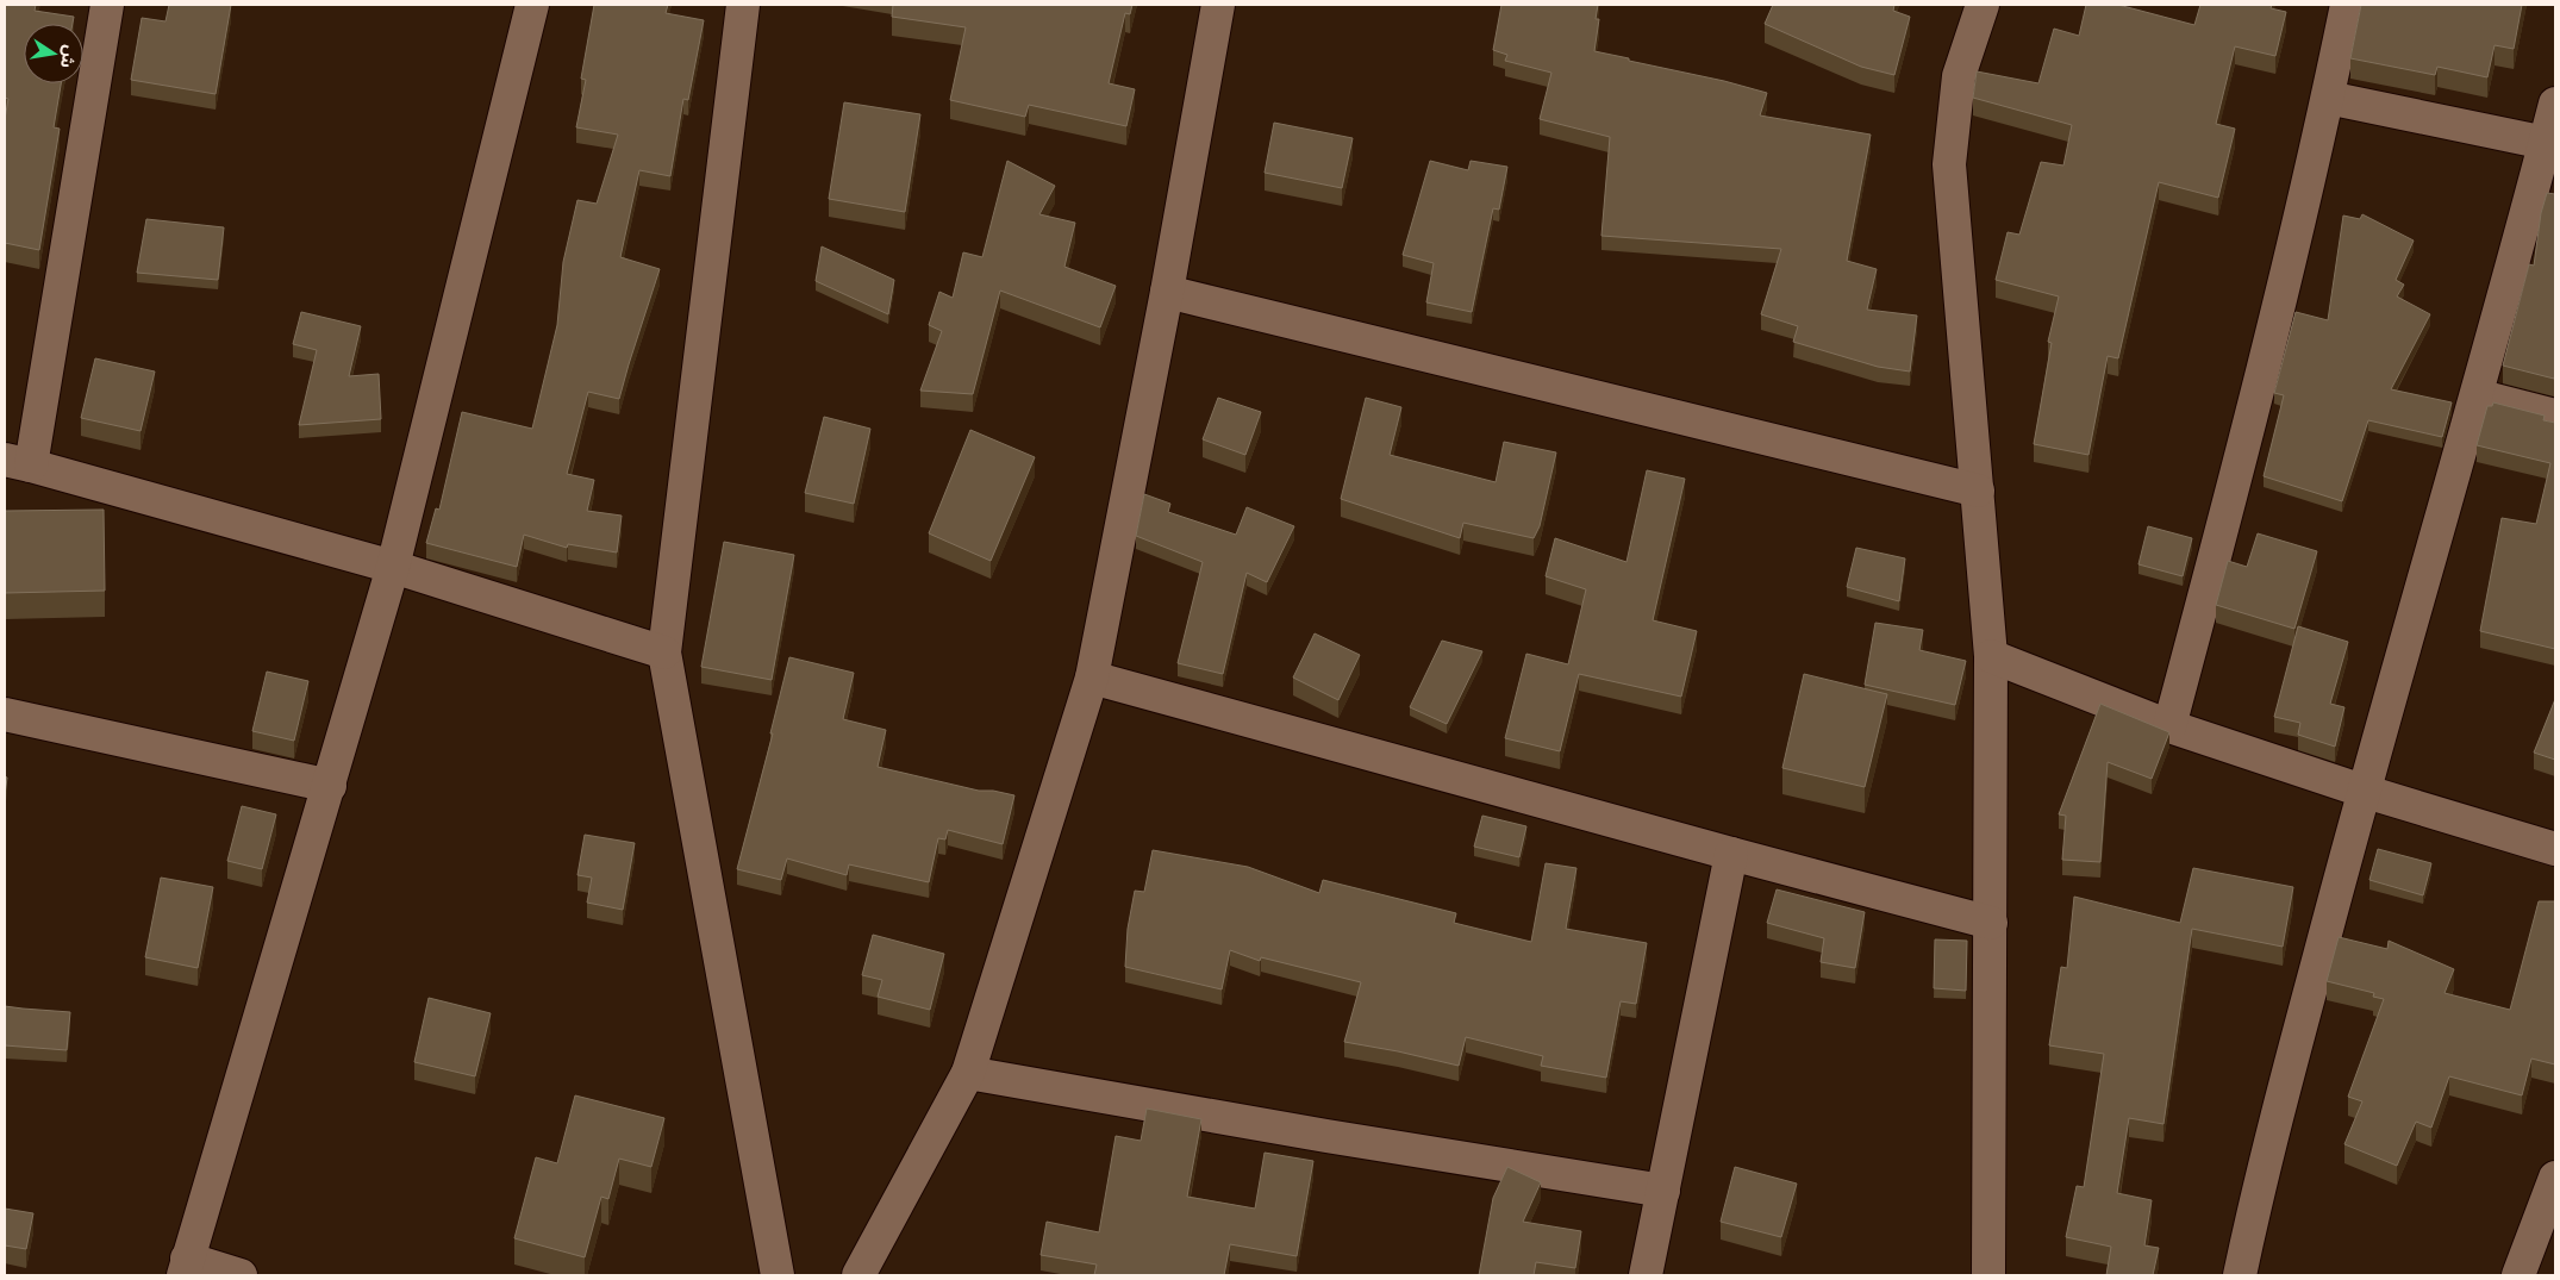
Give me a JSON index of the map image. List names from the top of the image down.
{
  "north": "right"
}
